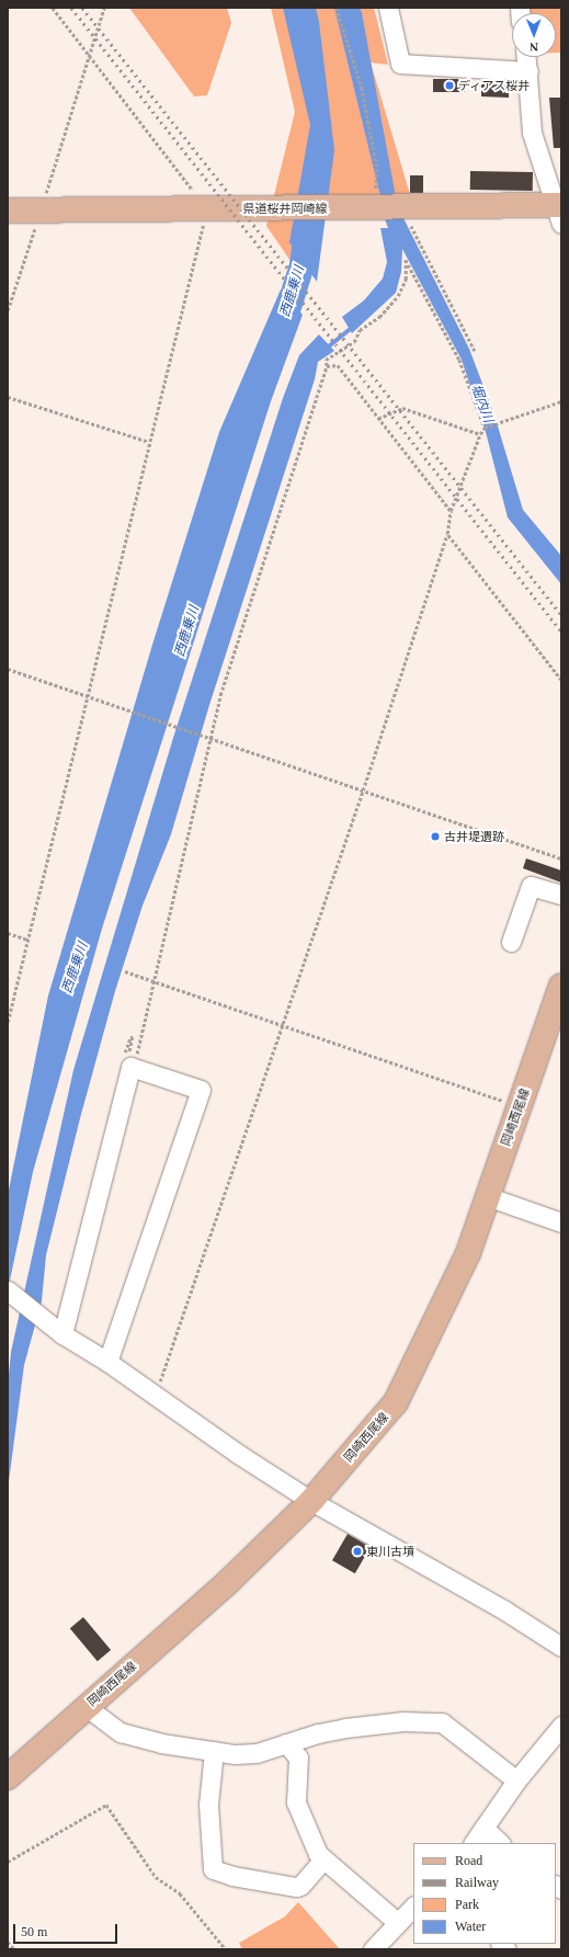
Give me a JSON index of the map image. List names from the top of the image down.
{
  "streets": {
    "main road": ["県道桜井岡崎線", "岡崎西尾線"]
  },
  "water": ["西鹿乗川", "堀内川"],
  "places": ["ディアス桜井", "古井堤遺跡", "東川古墳"],
  "legend": [
    "Road",
    "Railway",
    "Park",
    "Water"
  ],
  "scale_bar": "50 m",
  "north": "bottom"
}
